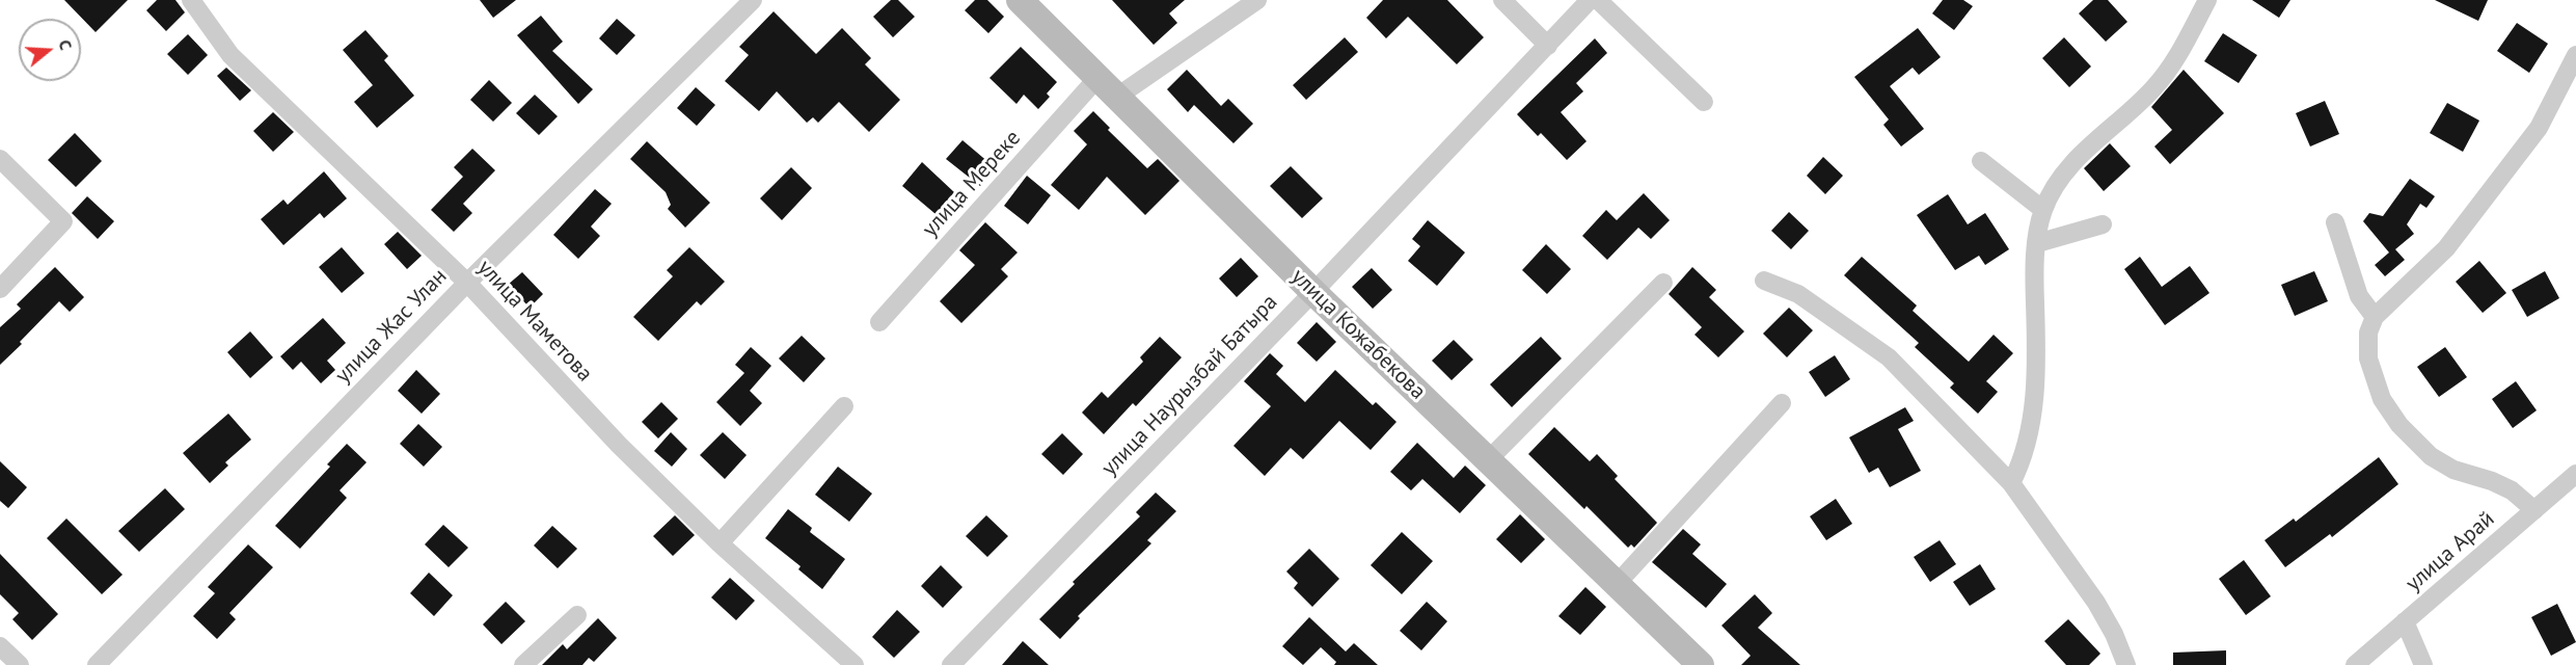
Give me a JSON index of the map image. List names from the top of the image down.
{
  "streets": {
    "main road": ["улица Кожабекова"],
    "street": [
      "улица Мереке",
      "улица Маметова",
      "улица Жас Улан",
      "улица Наурызбай Батыра",
      "улица Арай"
    ]
  },
  "crossings": [
    ["улица Мереке", "улица Кожабекова"],
    ["улица Маметова", "улица Жас Улан"],
    ["улица Кожабекова", "улица Наурызбай Батыра"]
  ],
  "north": "right"
}
